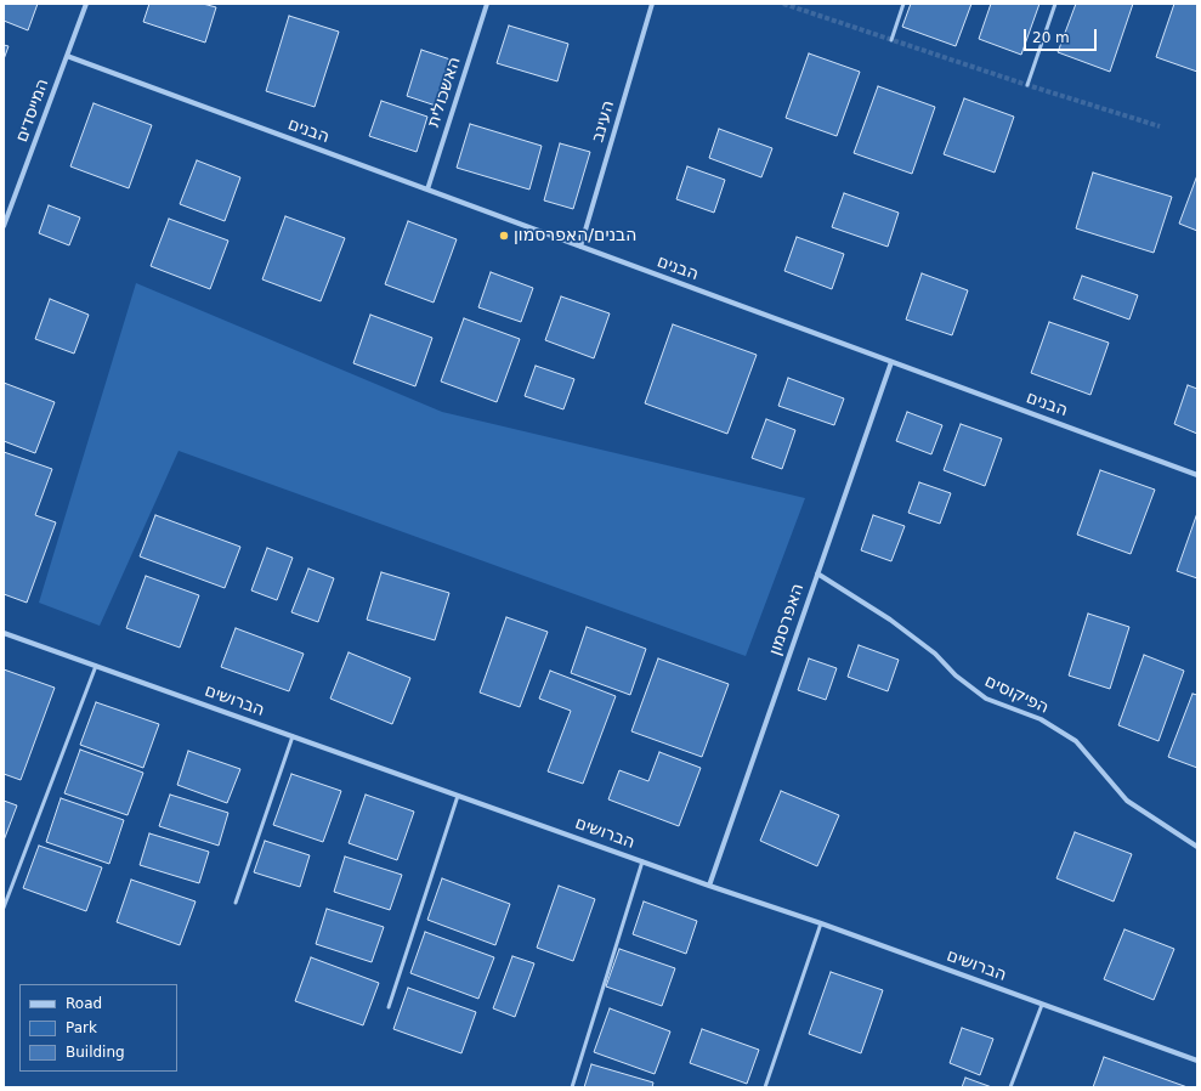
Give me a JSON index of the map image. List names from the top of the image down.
{
  "streets": {
    "street": [
      "האשכולית",
      "המייסדים",
      "העינב",
      "הבנים",
      "האפרסמון",
      "הפיקוסים",
      "הברושים"
    ]
  },
  "crossings": [
    ["האשכולית", "הבנים"],
    ["המייסדים", "הבנים"],
    ["העינב", "הבנים"],
    ["הבנים", "האפרסמון"],
    ["האפרסמון", "הפיקוסים"],
    ["האפרסמון", "הברושים"]
  ],
  "places": ["הבנים/האפרסמון"],
  "legend": ["Road", "Park", "Building"],
  "scale_bar": "20 m"
}
